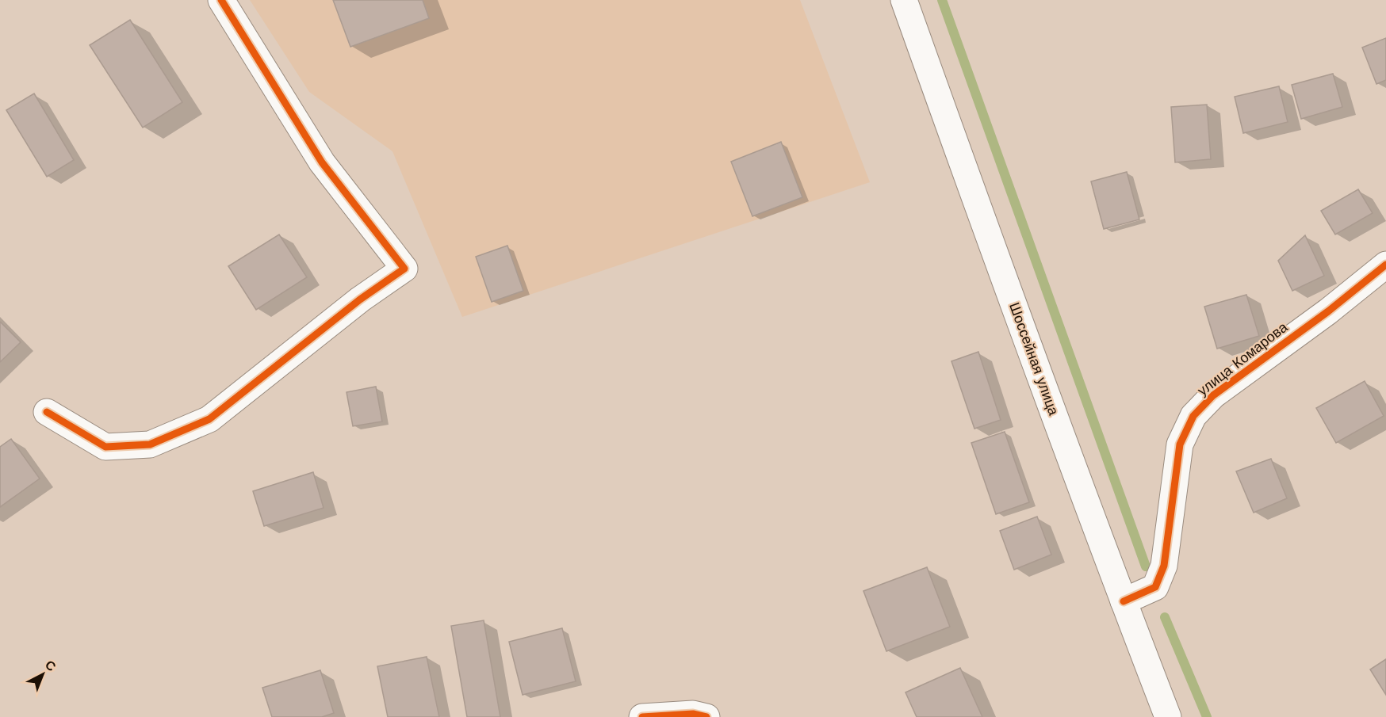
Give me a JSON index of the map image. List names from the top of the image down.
{
  "streets": {
    "street": ["Шоссейная улица", "улица Комарова"]
  },
  "crossings": [
    ["Шоссейная улица", "улица Комарова"]
  ],
  "north": "top right"
}
